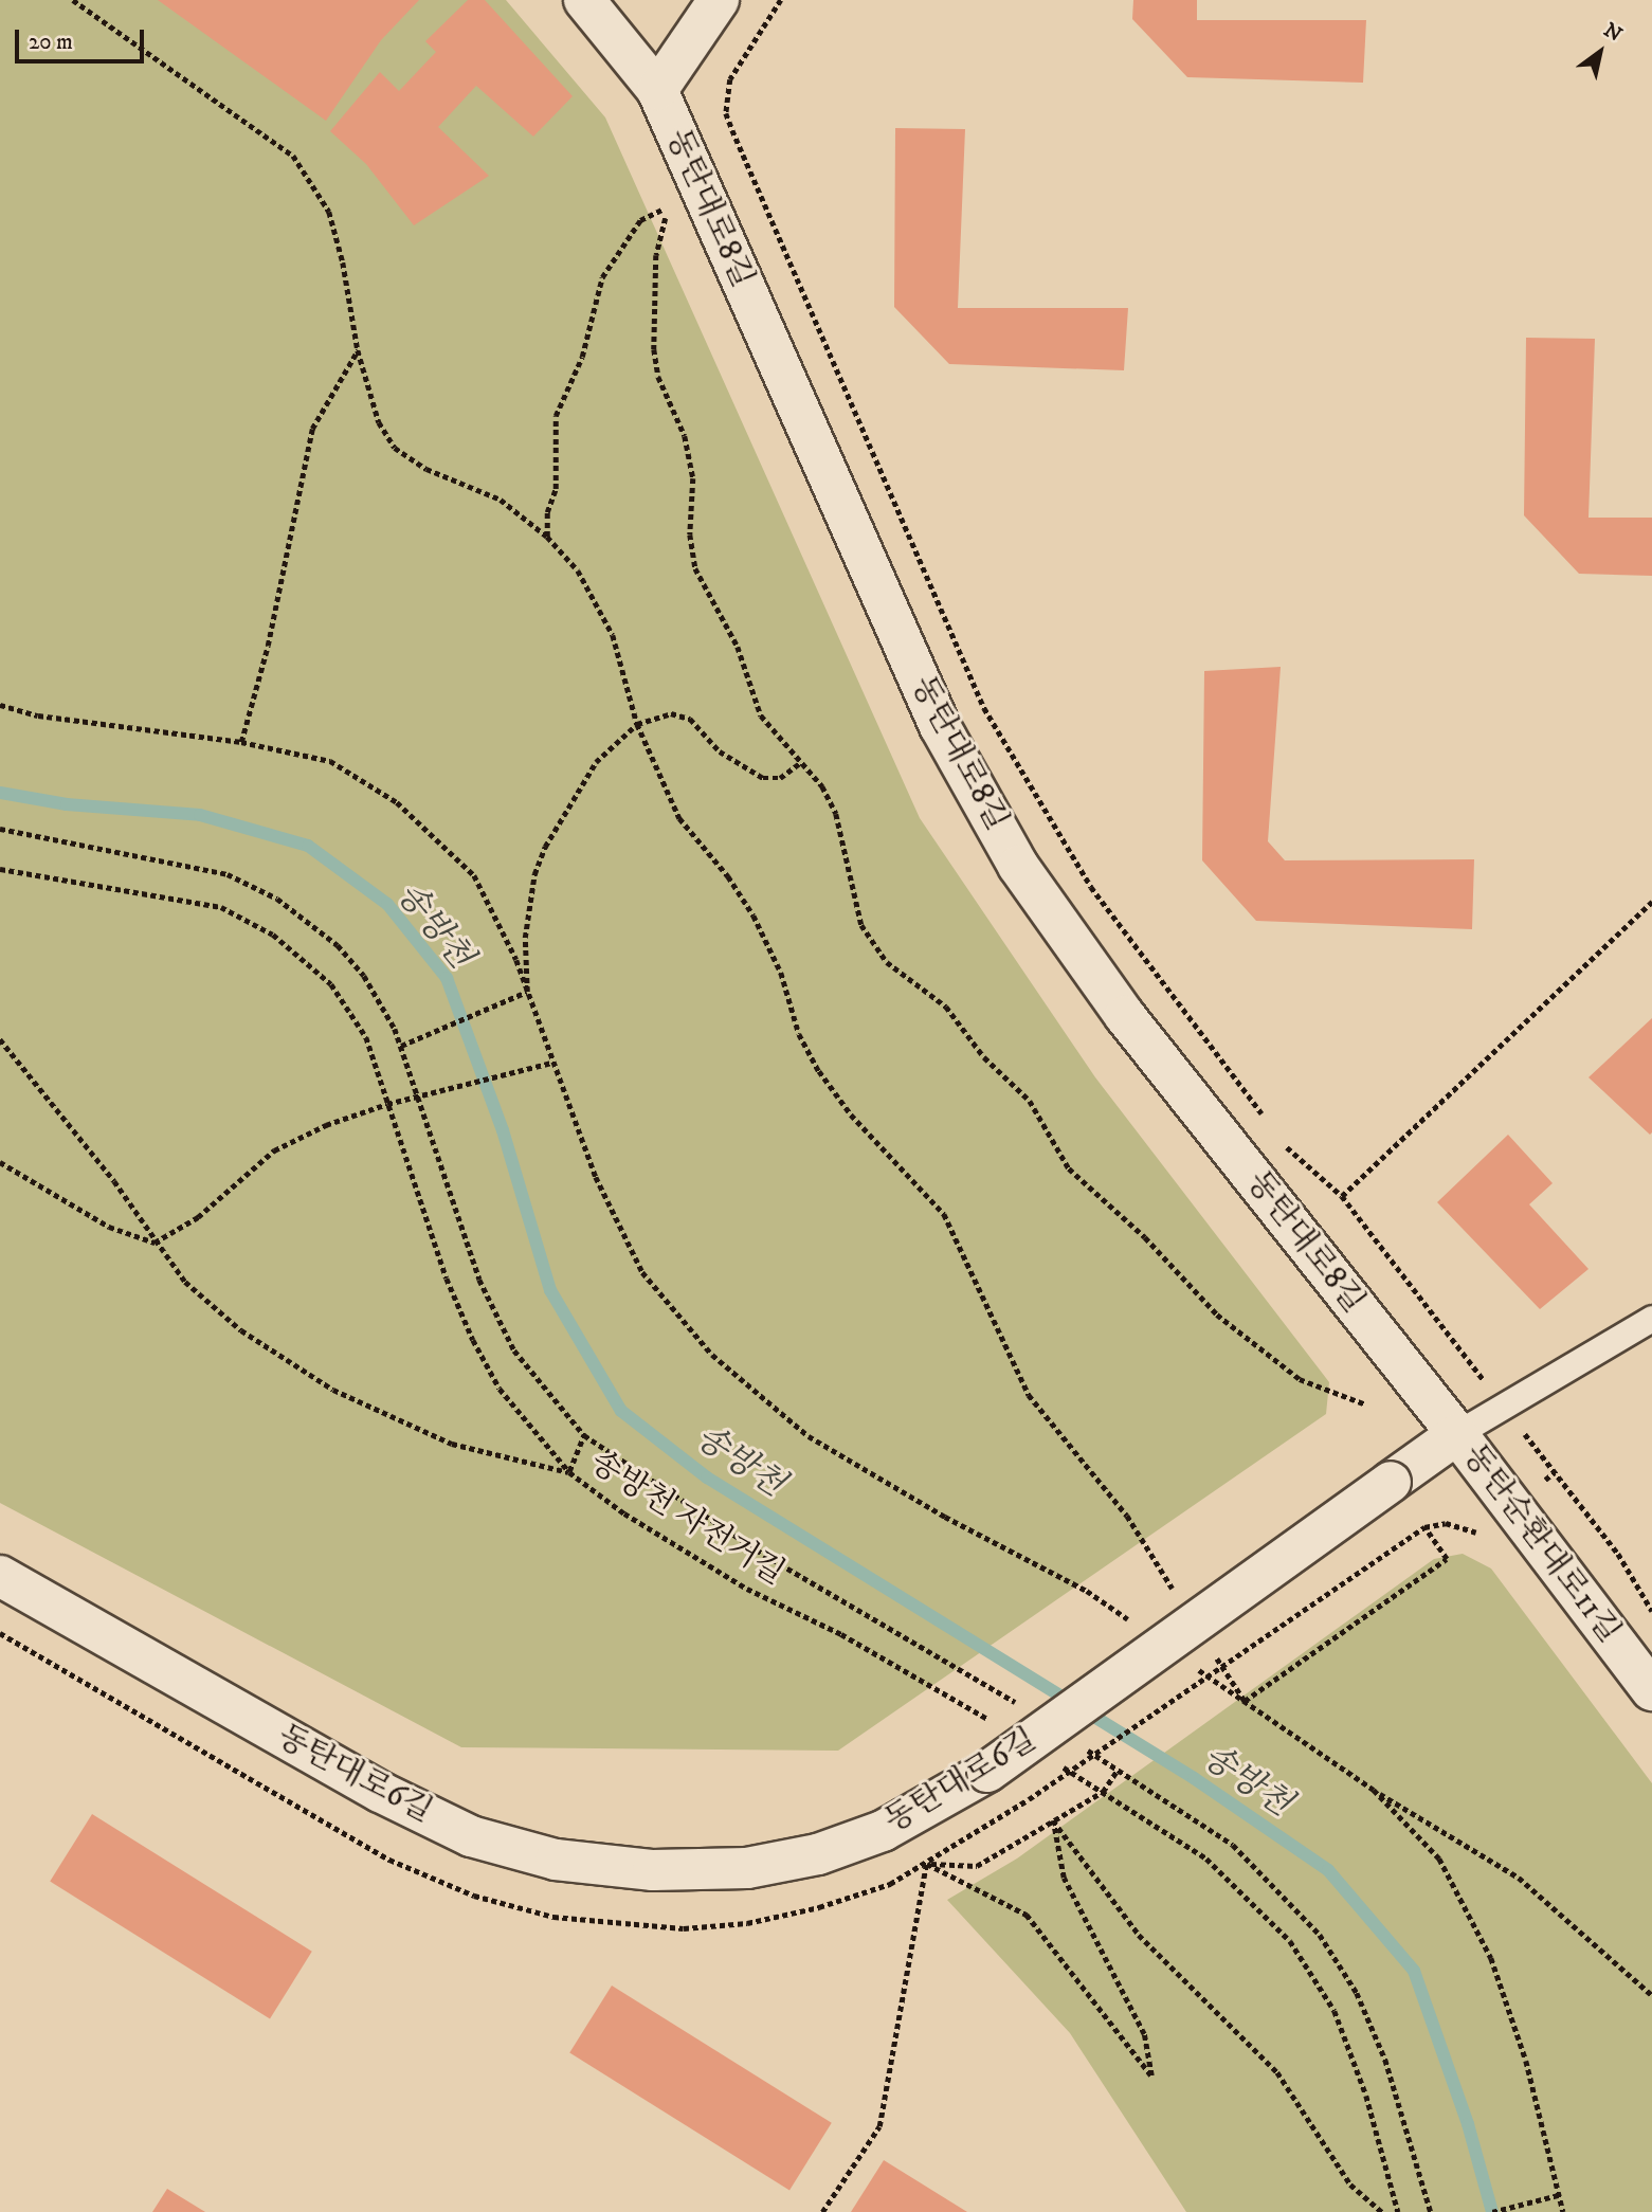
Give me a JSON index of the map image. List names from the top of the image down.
{
  "streets": {
    "street": ["동탄대로8길", "동탄순환대로11길", "동탄대로6길"],
    "path": ["송방천 자전거길"]
  },
  "crossings": [
    ["동탄대로8길", "동탄순환대로11길"],
    ["동탄대로8길", "동탄대로6길"],
    ["동탄순환대로11길", "동탄대로6길"]
  ],
  "water": ["송방천"],
  "scale_bar": "20 m",
  "north": "top right"
}
